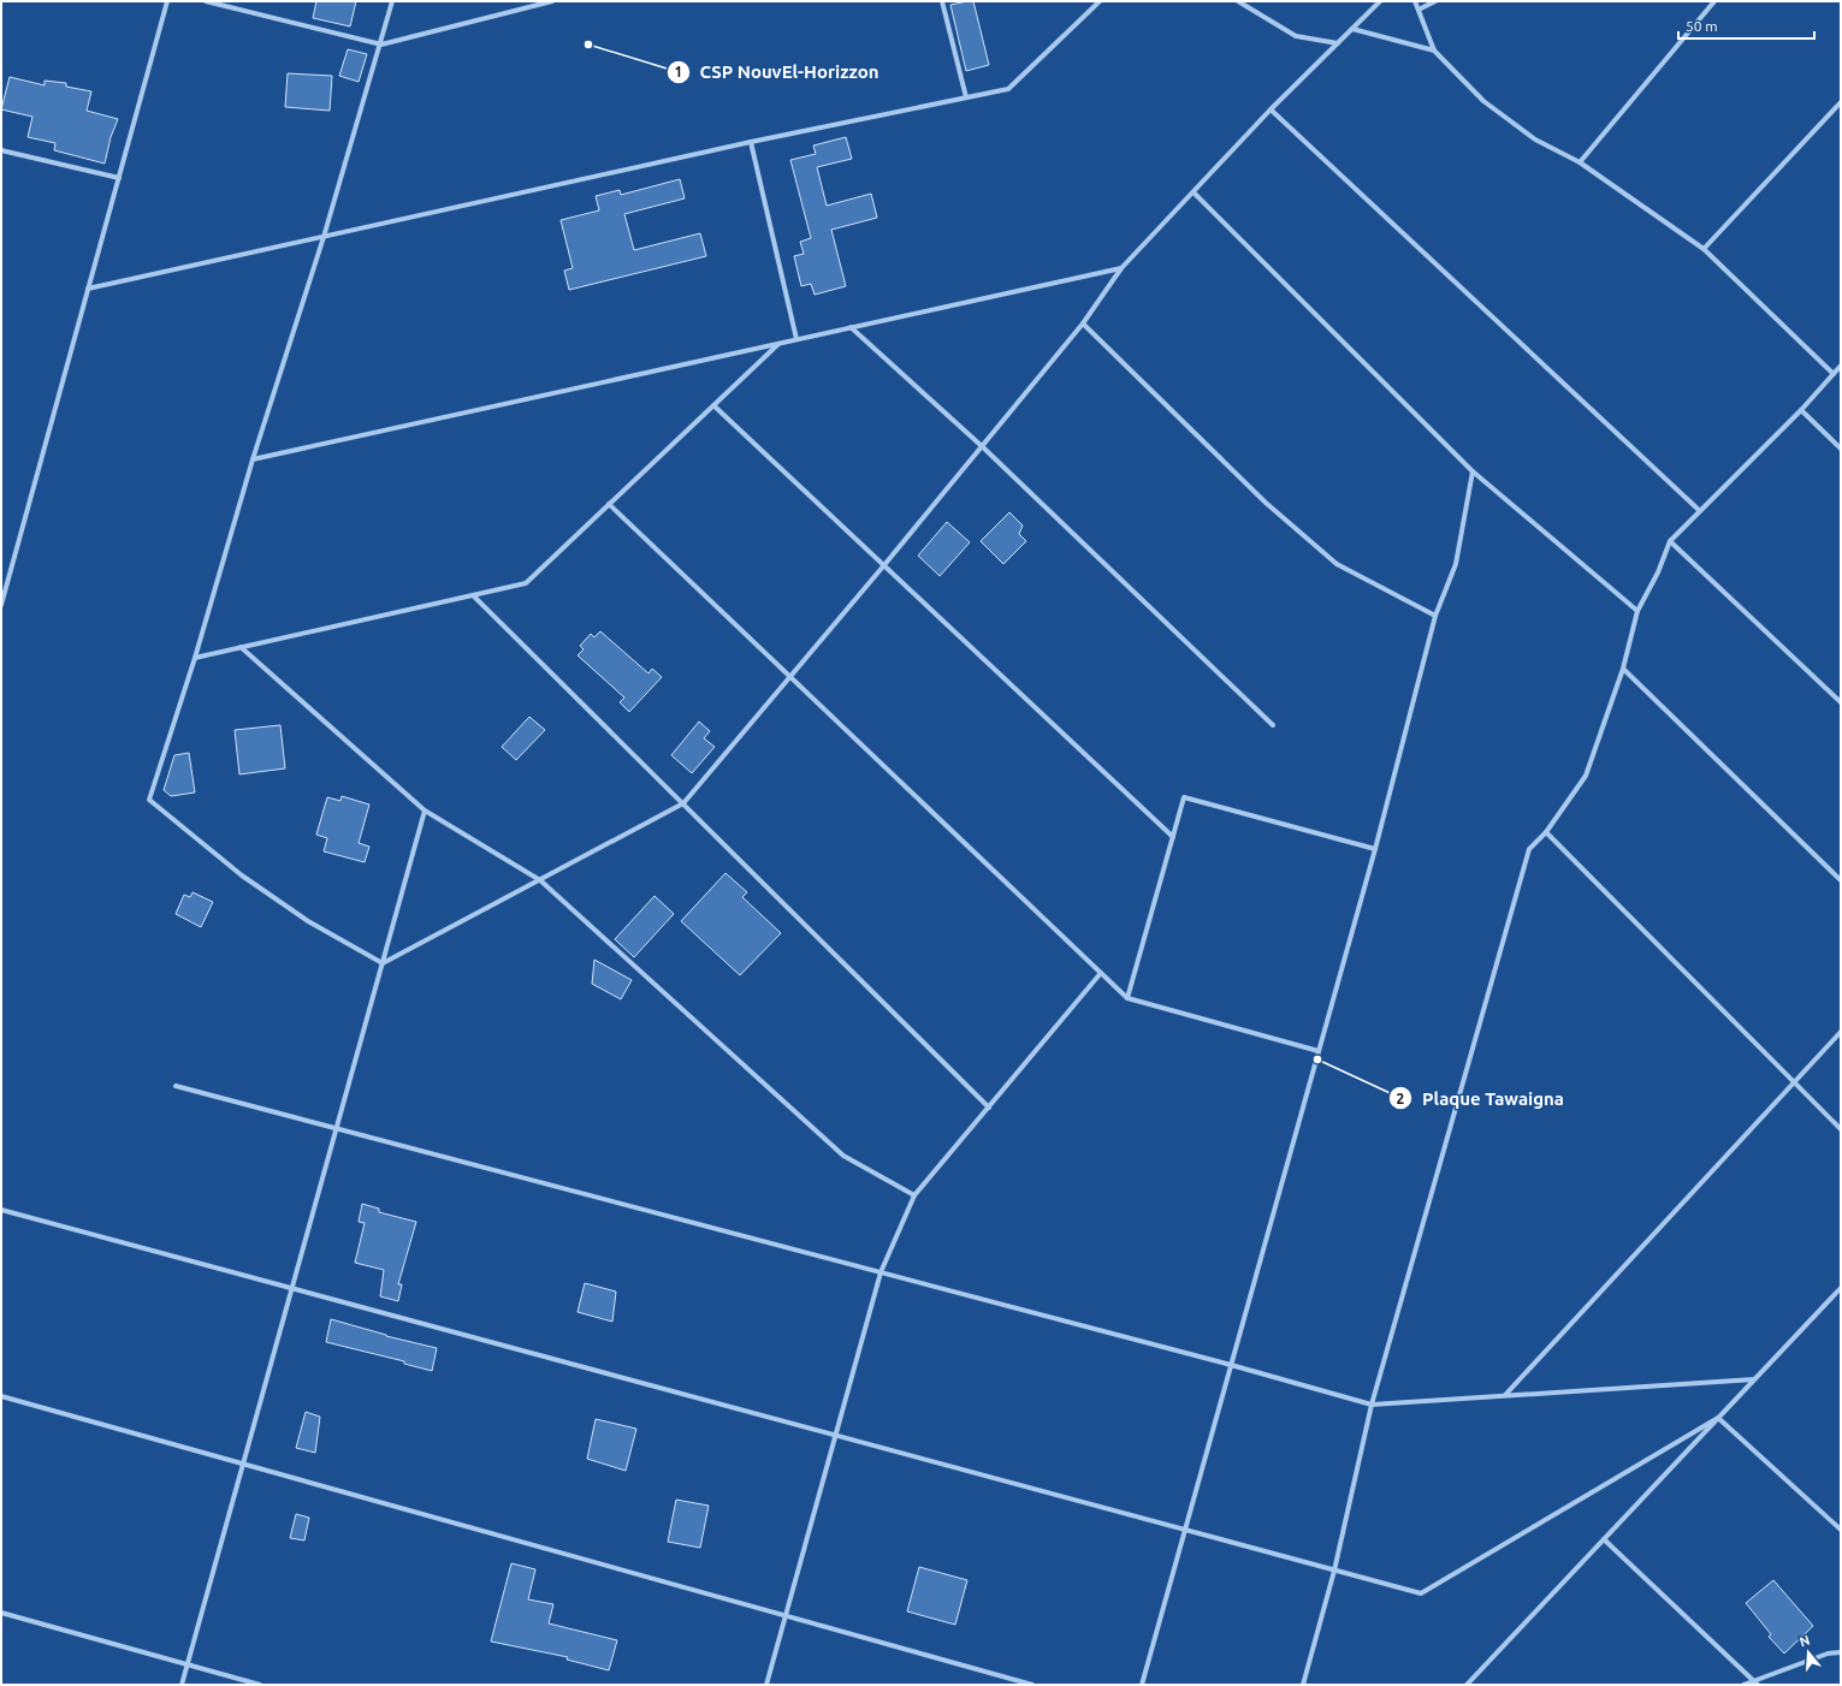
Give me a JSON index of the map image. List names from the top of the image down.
{
  "places": ["CSP NouvEl-Horizzon", "Plaque Tawaigna"],
  "scale_bar": "50 m",
  "north": "top"
}
